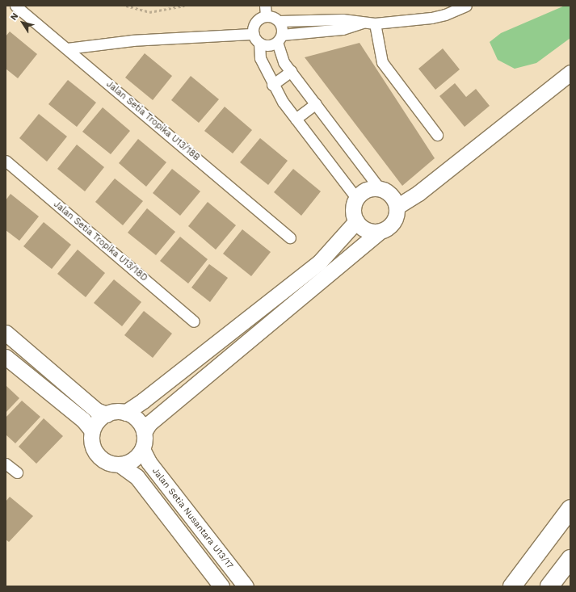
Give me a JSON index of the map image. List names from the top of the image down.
{
  "streets": {
    "street": ["Jalan Setia Tropika U13/18B", "Jalan Setia Tropika U13/18D", "Jalan Setia Nusantara U13/17"]
  },
  "north": "top left"
}
